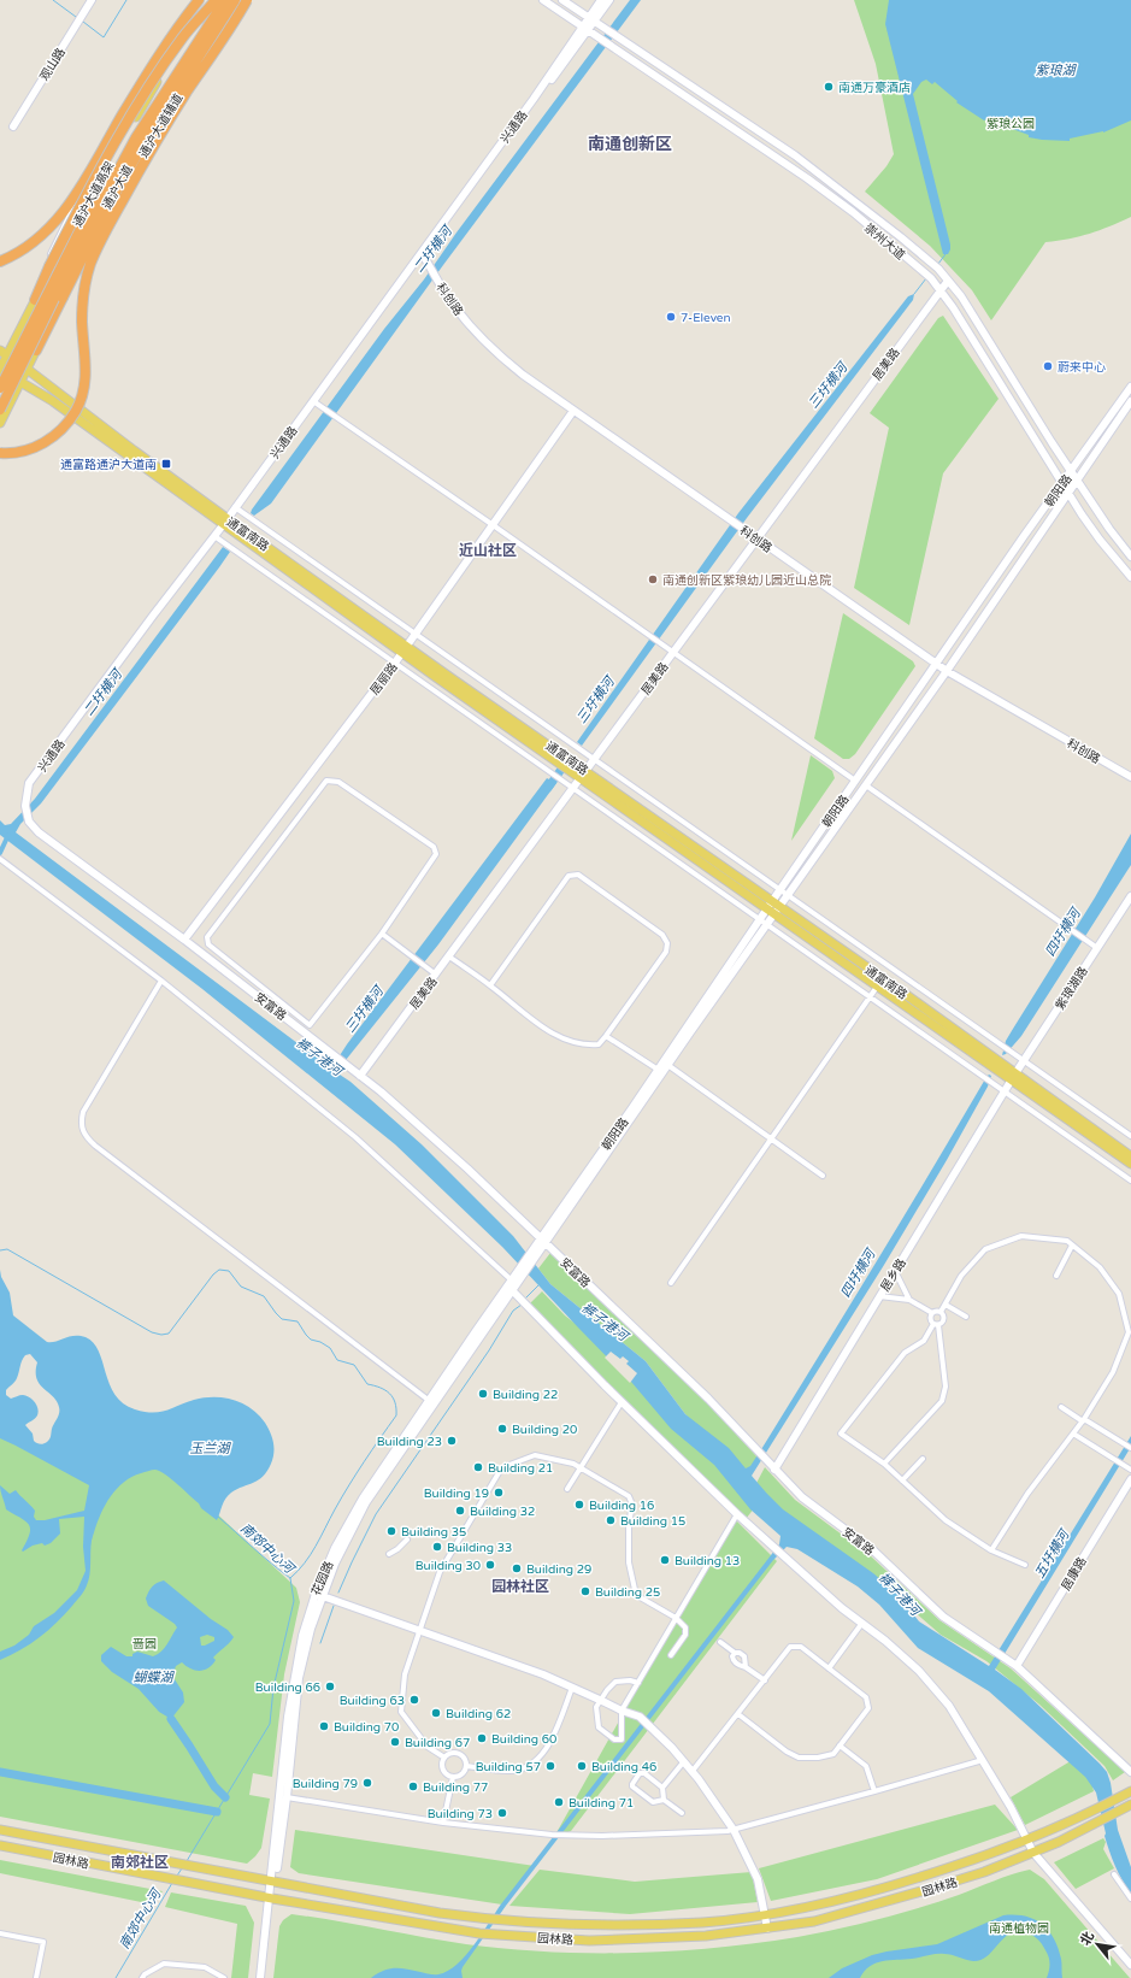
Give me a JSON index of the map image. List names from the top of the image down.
{
  "streets": {
    "highway": ["通沪大道高架"],
    "main road": ["通沪大道", "通富南路", "园林路"],
    "street": [
      "观山路",
      "通沪大道辅道",
      "兴通路",
      "崇州大道",
      "科创路",
      "居美路",
      "朝阳路",
      "居丽路",
      "紫琅湖路",
      "安富路",
      "居乡路",
      "居康路",
      "花园路"
    ]
  },
  "crossings": [
    ["通沪大道辅道", "通沪大道"],
    ["通沪大道辅道", "通沪大道高架"],
    ["通沪大道辅道", "通富南路"],
    ["兴通路", "崇州大道"],
    ["兴通路", "科创路"],
    ["兴通路", "通富南路"],
    ["兴通路", "安富路"],
    ["通沪大道", "通沪大道高架"],
    ["通沪大道", "通富南路"],
    ["崇州大道", "居美路"],
    ["崇州大道", "朝阳路"],
    ["科创路", "居美路"],
    ["科创路", "朝阳路"],
    ["科创路", "居丽路"],
    ["居美路", "通富南路"],
    ["居美路", "安富路"],
    ["朝阳路", "通富南路"],
    ["朝阳路", "安富路"],
    ["朝阳路", "花园路"],
    ["通富南路", "居丽路"],
    ["通富南路", "紫琅湖路"],
    ["通富南路", "居乡路"],
    ["居丽路", "安富路"],
    ["紫琅湖路", "居乡路"],
    ["安富路", "居乡路"],
    ["安富路", "居康路"],
    ["安富路", "花园路"],
    ["花园路", "园林路"]
  ],
  "districts": [
    "南通创新区",
    "近山社区",
    "园林社区",
    "南郊社区"
  ],
  "water": [
    "紫琅湖",
    "二圩横河",
    "三圩横河",
    "四圩横河",
    "裤子港河",
    "玉兰湖",
    "南郊中心河",
    "五圩横河",
    "蝴蝶湖"
  ],
  "parks": ["紫琅公园", "啬园", "南通植物园"],
  "places": {
    "other": [
      "南通万豪酒店",
      "7-Eleven",
      "蔚来中心",
      "南通创新区紫琅幼儿园近山总院",
      "Building 22",
      "Building 20",
      "Building 23",
      "Building 21",
      "Building 19",
      "Building 16",
      "Building 32",
      "Building 15",
      "Building 35",
      "Building 33",
      "Building 13",
      "Building 30",
      "Building 29",
      "Building 25",
      "Building 66",
      "Building 63",
      "Building 62",
      "Building 70",
      "Building 60",
      "Building 67",
      "Building 57",
      "Building 46",
      "Building 79",
      "Building 77",
      "Building 71",
      "Building 73"
    ],
    "transit": ["通富路通沪大道南"]
  },
  "north": "top left"
}
